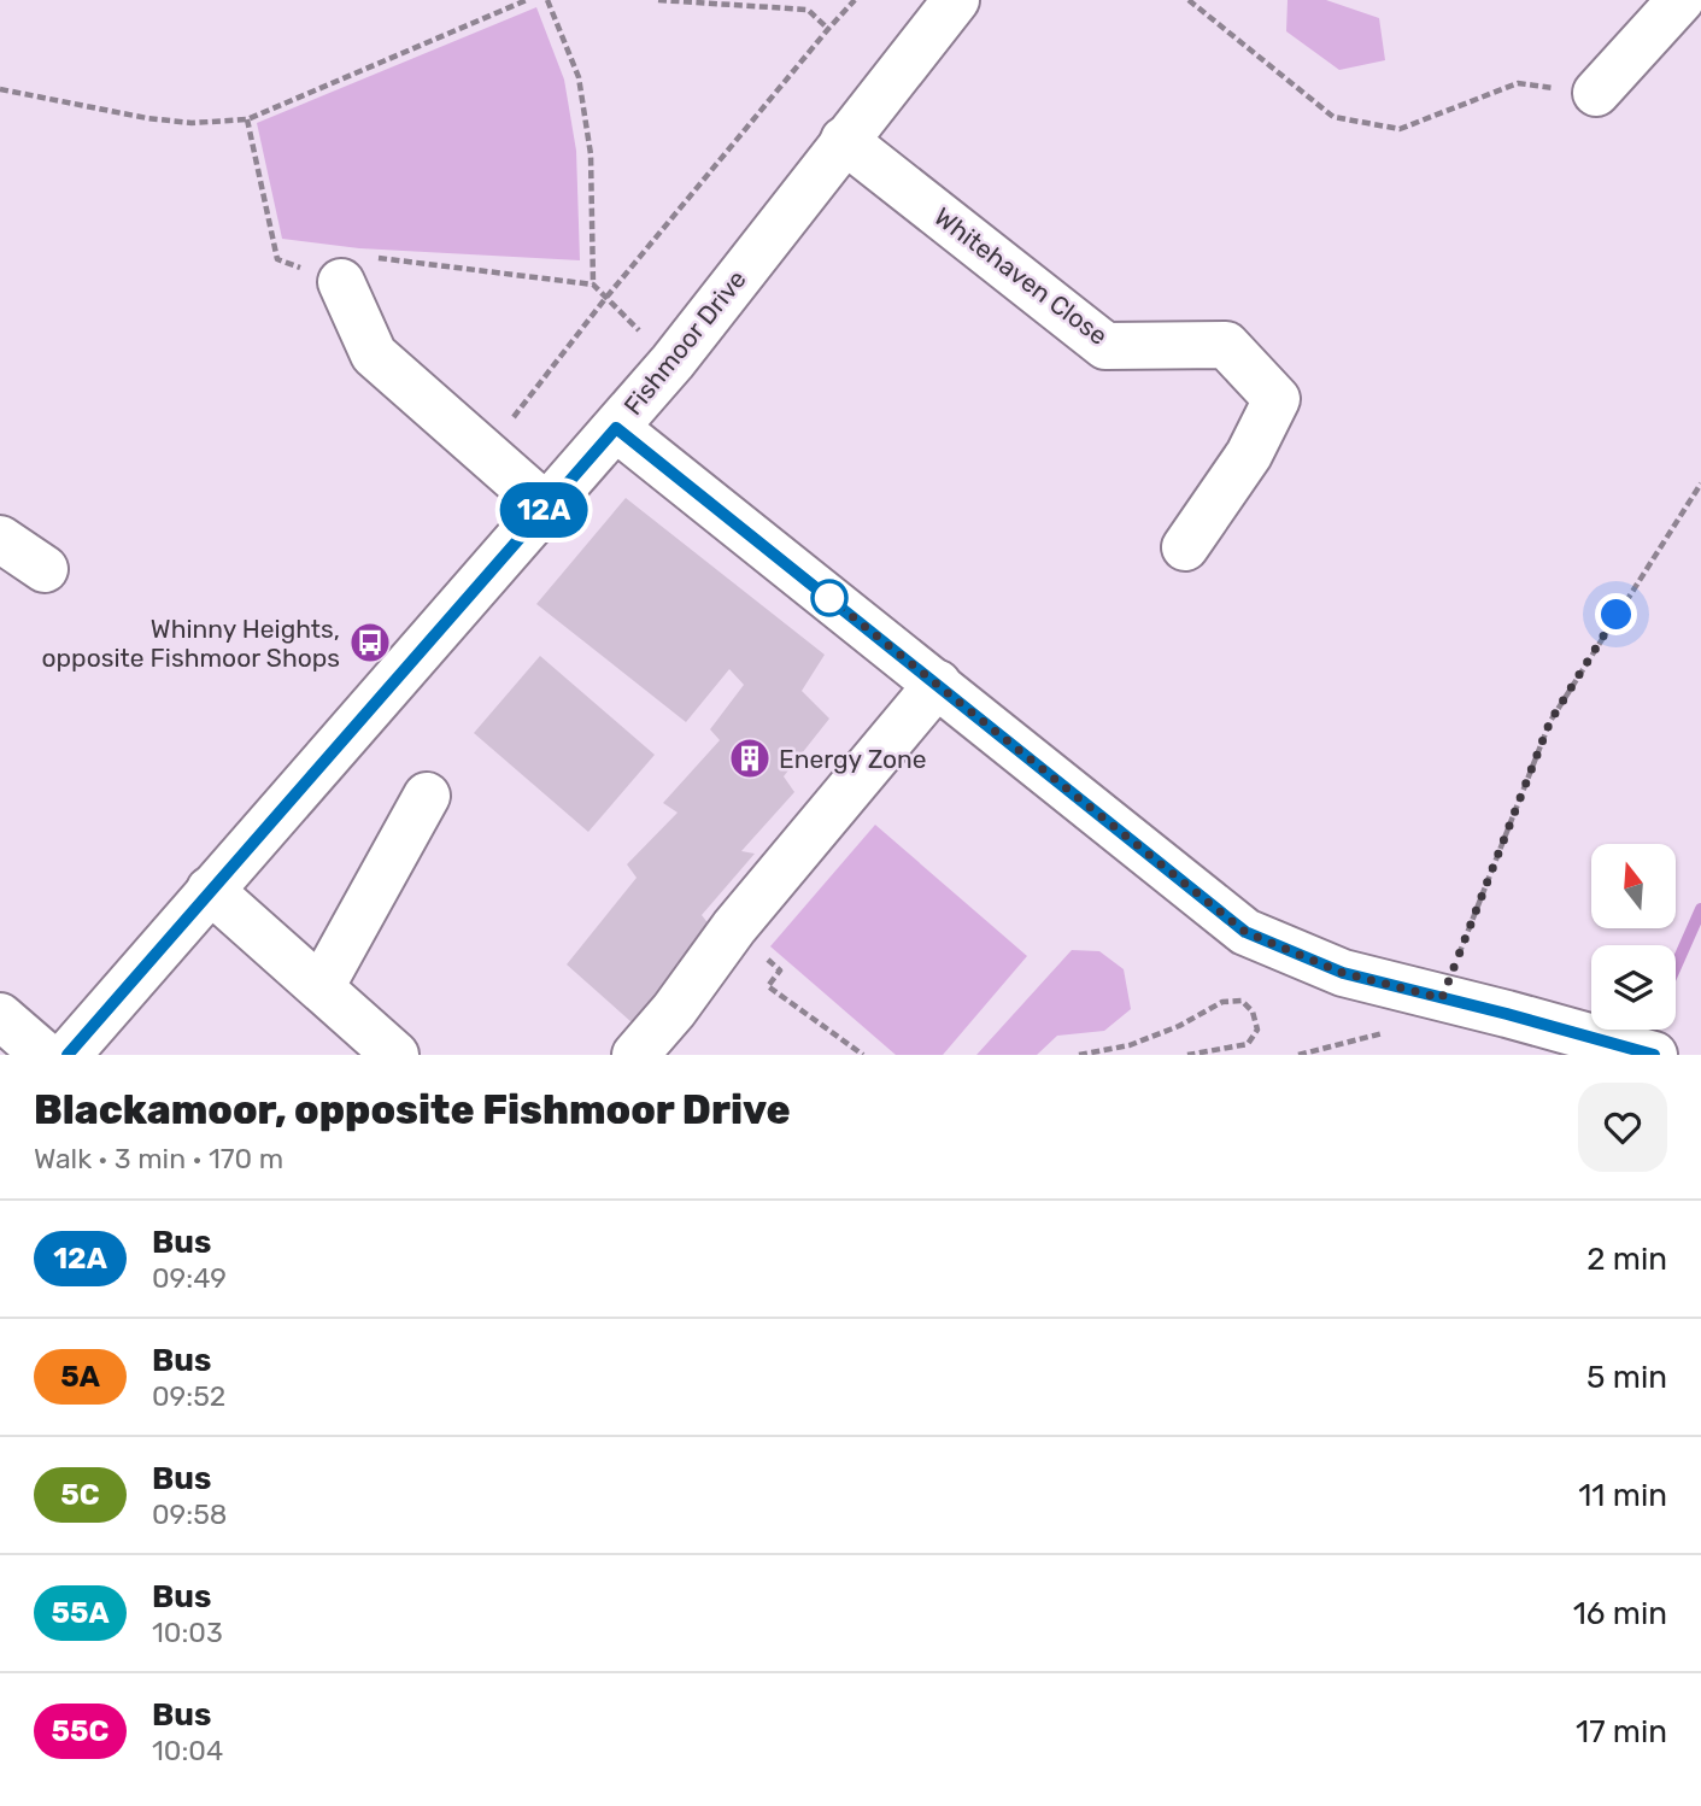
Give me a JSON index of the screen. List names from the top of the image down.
{
  "streets": {
    "street": ["Whitehaven Close", "Fishmoor Drive"]
  },
  "crossings": [
    ["Whitehaven Close", "Fishmoor Drive"]
  ],
  "places": {
    "bus stop": ["Whinny Heights, opposite Fishmoor Shops"],
    "building": ["Energy Zone"]
  },
  "lines": ["bus line 12A"],
  "north": "top",
  "page": {
    "on_map": "12A",
    "heading": ["Blackamoor, opposite Fishmoor Drive", "Walk · 3 min · 170 m"],
    "list": [
      {
        "mark": "12A",
        "name": "Bus",
        "note": "09:49",
        "value": "2 min"
      },
      {
        "mark": "5A",
        "name": "Bus",
        "note": "09:52",
        "value": "5 min"
      },
      {
        "mark": "5C",
        "name": "Bus",
        "note": "09:58",
        "value": "11 min"
      },
      {
        "mark": "55A",
        "name": "Bus",
        "note": "10:03",
        "value": "16 min"
      },
      {
        "mark": "55C",
        "name": "Bus",
        "note": "10:04",
        "value": "17 min"
      }
    ]
  }
}
